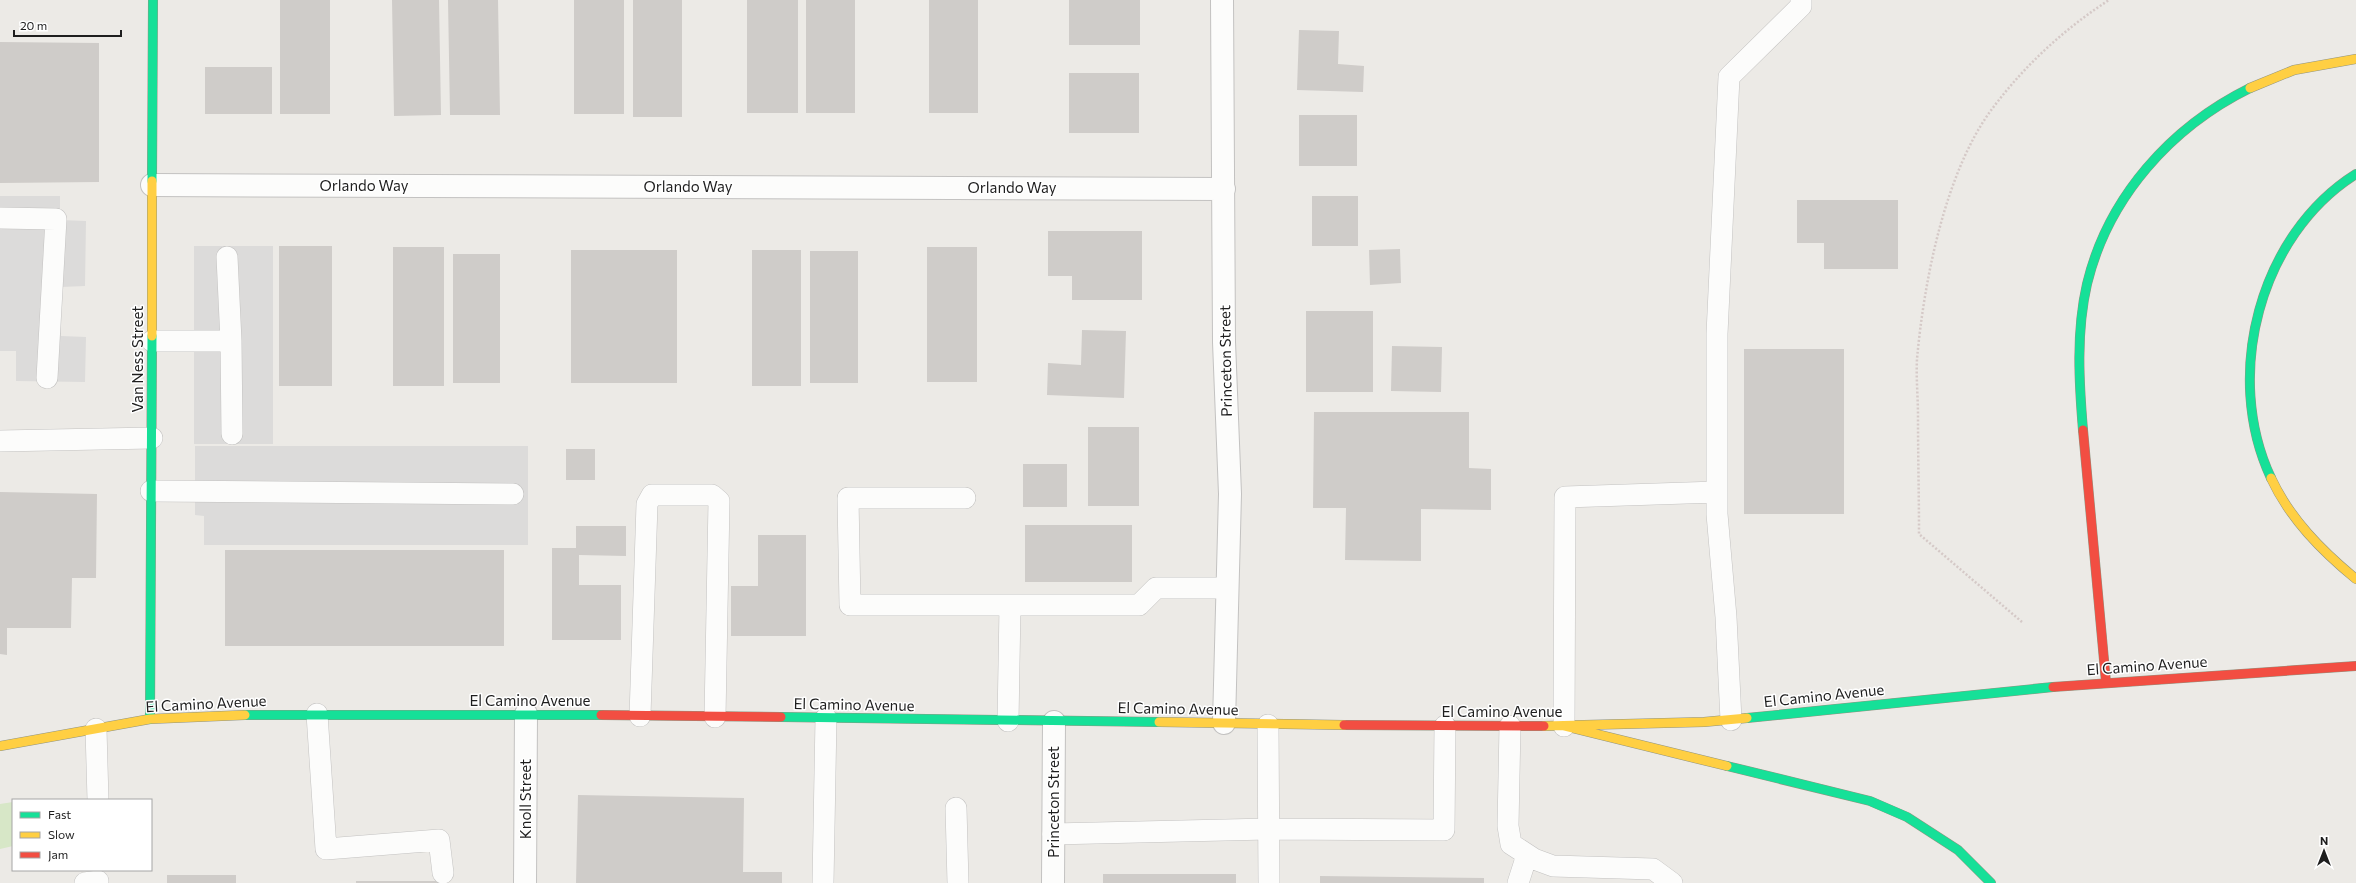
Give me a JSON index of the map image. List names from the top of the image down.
{
  "streets": {
    "main road": ["Van Ness Street", "El Camino Avenue"],
    "street": ["Orlando Way", "Princeton Street", "Knoll Street"]
  },
  "crossings": [
    ["Orlando Way", "Van Ness Street"],
    ["Orlando Way", "Princeton Street"],
    ["Van Ness Street", "El Camino Avenue"],
    ["Princeton Street", "El Camino Avenue"],
    ["El Camino Avenue", "Knoll Street"]
  ],
  "legend": ["Fast", "Slow", "Jam"],
  "scale_bar": "20 m",
  "north": "top"
}
